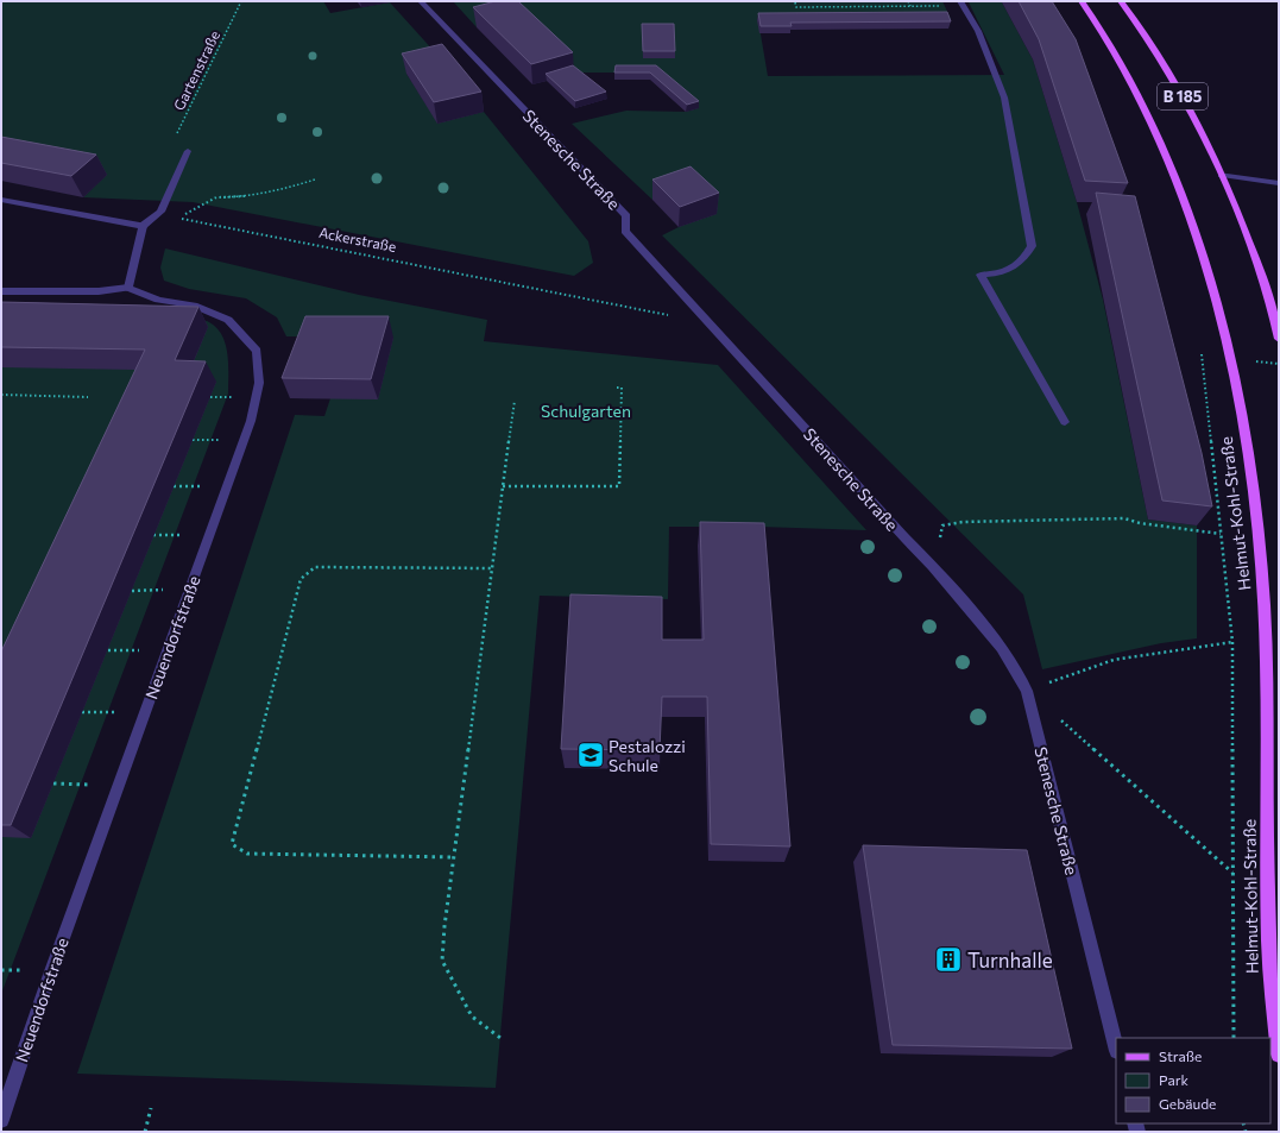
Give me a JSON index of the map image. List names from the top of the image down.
{
  "streets": {
    "main road": ["B 185", "Helmut-Kohl-Straße"],
    "street": ["Stenesche Straße", "Neuendorfstraße"],
    "path": ["Gartenstraße", "Ackerstraße"]
  },
  "crossings": [
    ["Stenesche Straße", "Ackerstraße"]
  ],
  "parks": ["Schulgarten"],
  "places": {
    "school or university": ["Pestalozzi Schule"],
    "building": ["Turnhalle"]
  },
  "legend": ["Straße", "Park", "Gebäude"]
}
